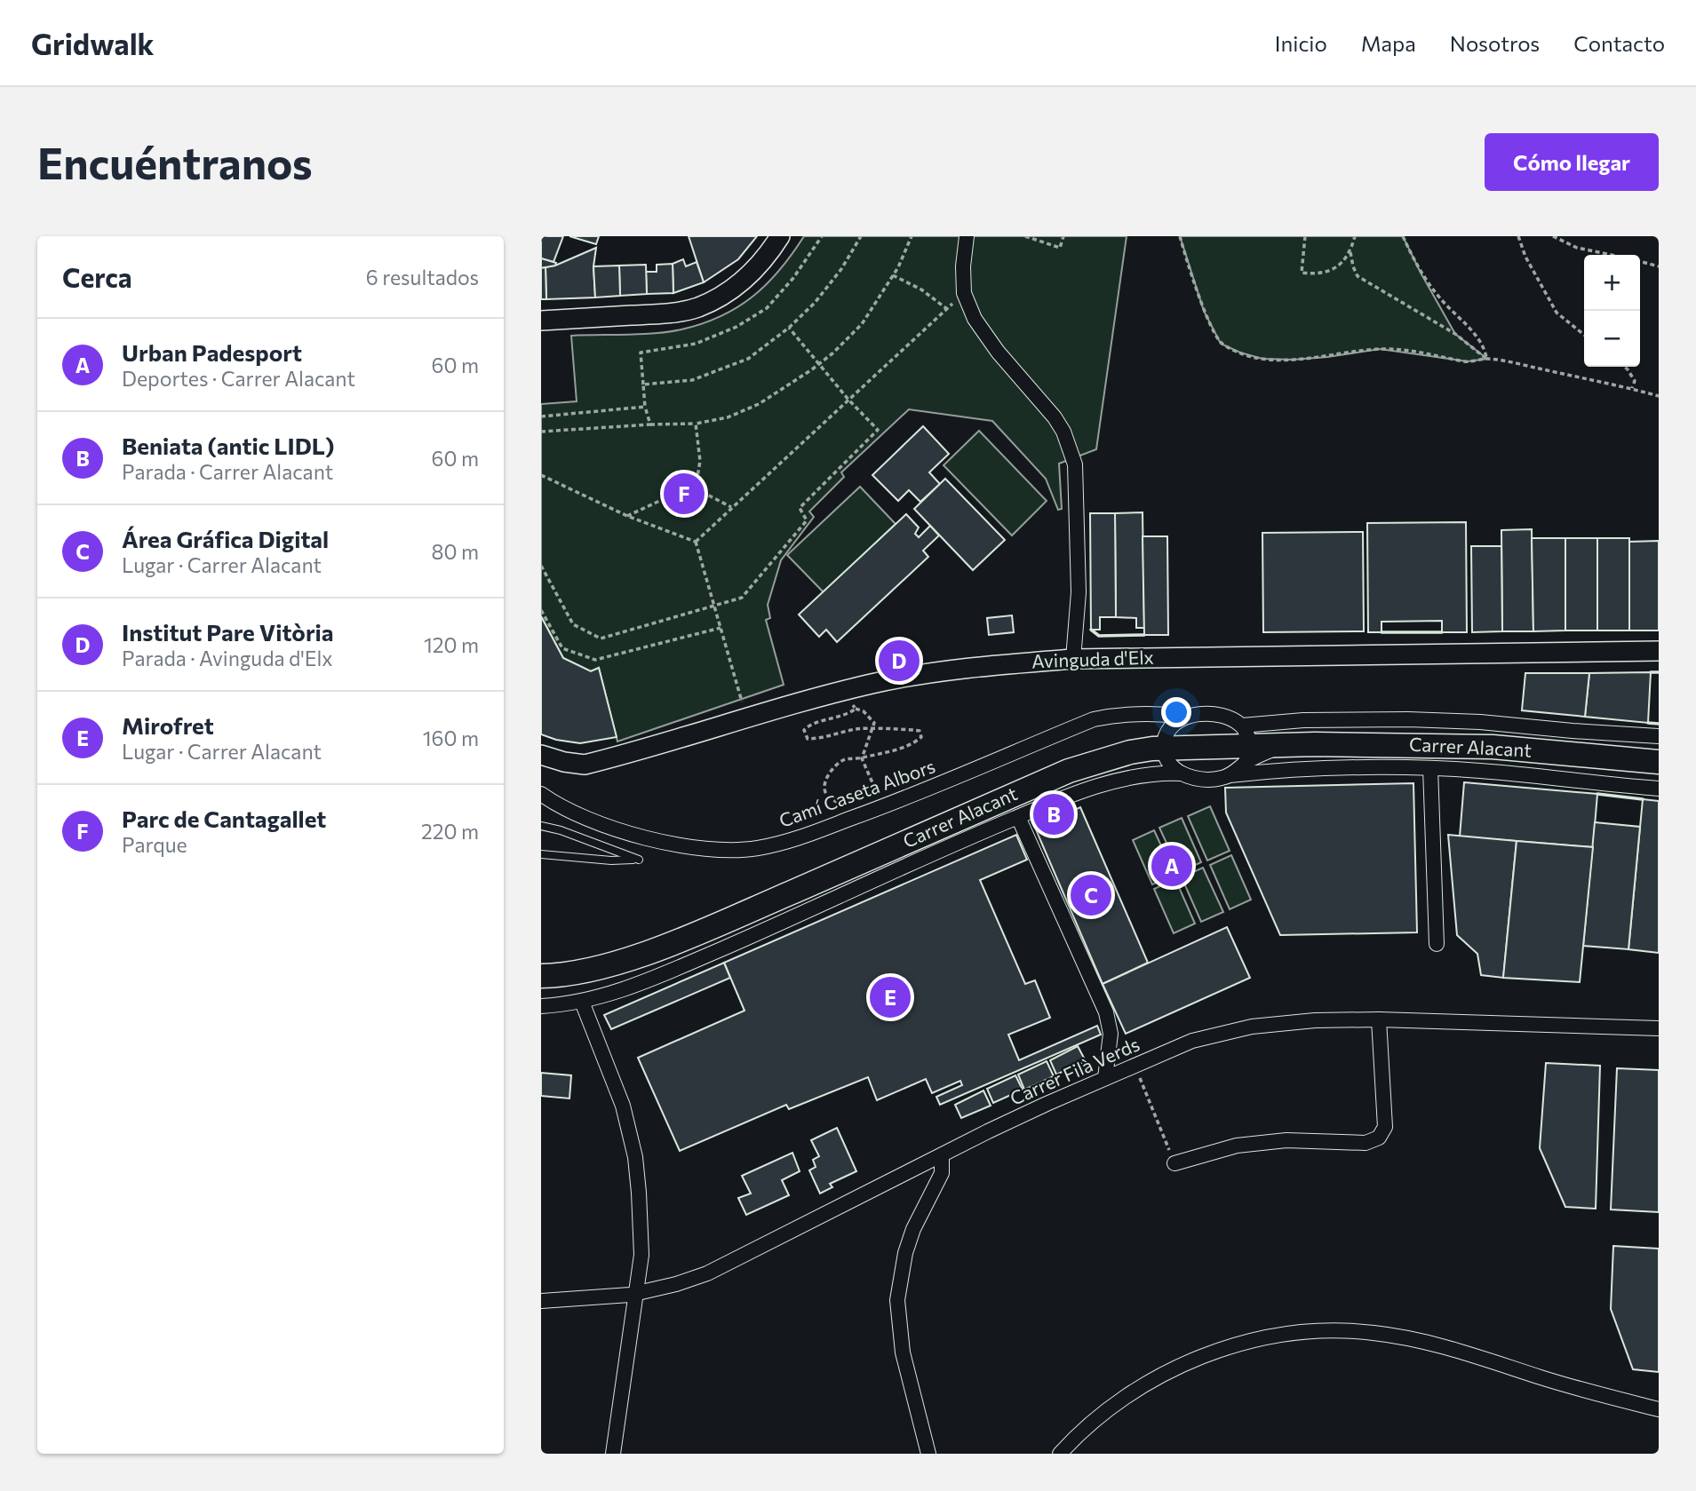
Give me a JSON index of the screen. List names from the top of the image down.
{
  "streets": {
    "main road": ["Carrer Alacant"],
    "street": ["Avinguda d'Elx", "Camí Caseta Albors", "Carrer Filà Verds"]
  },
  "crossings": [
    ["Carrer Alacant", "Camí Caseta Albors"]
  ],
  "page": {
    "header": "Gridwalk",
    "nav": [
      "Inicio",
      "Mapa",
      "Nosotros",
      "Contacto"
    ],
    "buttons": "Cómo llegar",
    "title": "Encuéntranos",
    "heading": ["Cerca", "6 resultados"],
    "map_buttons": ["+", "−"],
    "list": [
      {
        "mark": "A",
        "name": "Urban Padesport",
        "note": "Deportes · Carrer Alacant",
        "value": "60 m"
      },
      {
        "mark": "B",
        "name": "Beniata (antic LIDL)",
        "note": "Parada · Carrer Alacant",
        "value": "60 m"
      },
      {
        "mark": "C",
        "name": "Área Gráfica Digital",
        "note": "Lugar · Carrer Alacant",
        "value": "80 m"
      },
      {
        "mark": "D",
        "name": "Institut Pare Vitòria",
        "note": "Parada · Avinguda d'Elx",
        "value": "120 m"
      },
      {
        "mark": "E",
        "name": "Mirofret",
        "note": "Lugar · Carrer Alacant",
        "value": "160 m"
      },
      {
        "mark": "F",
        "name": "Parc de Cantagallet",
        "note": "Parque",
        "value": "220 m"
      }
    ],
    "pins": [
      "F",
      "D",
      "B",
      "A",
      "C",
      "E"
    ]
  }
}
